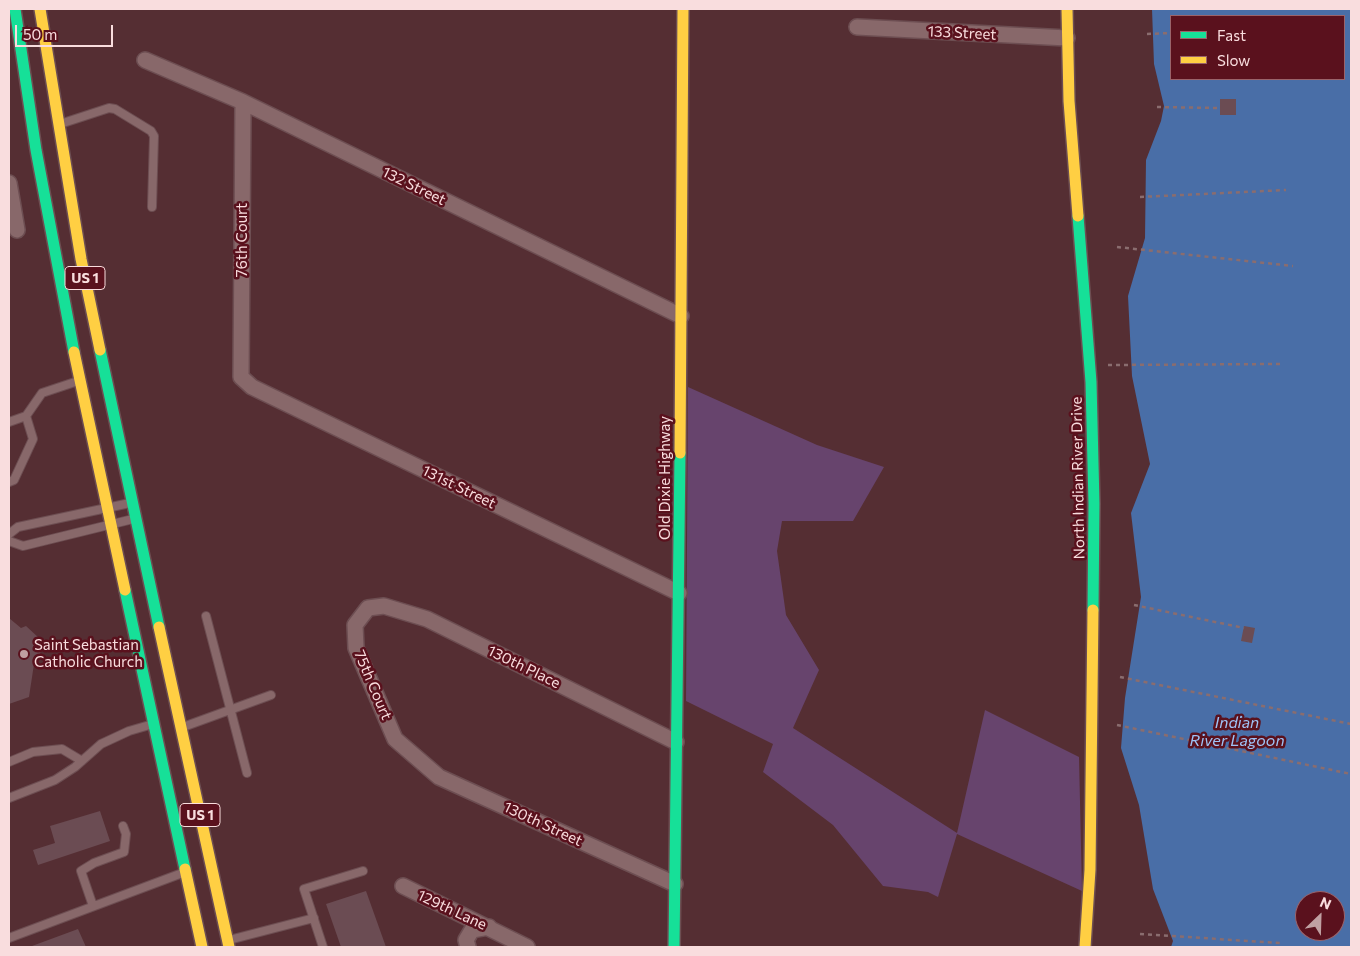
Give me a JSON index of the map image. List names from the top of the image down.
{
  "streets": {
    "main road": ["US 1", "Old Dixie Highway", "North Indian River Drive"],
    "street": [
      "133 Street",
      "132 Street",
      "76th Court",
      "131st Street",
      "130th Place",
      "75th Court",
      "130th Street",
      "129th Lane"
    ]
  },
  "crossings": [
    ["133 Street", "North Indian River Drive"],
    ["132 Street", "76th Court"],
    ["132 Street", "Old Dixie Highway"],
    ["76th Court", "131st Street"],
    ["Old Dixie Highway", "131st Street"],
    ["Old Dixie Highway", "130th Place"],
    ["Old Dixie Highway", "130th Street"],
    ["130th Place", "75th Court"],
    ["75th Court", "130th Street"]
  ],
  "water": ["Indian River Lagoon"],
  "places": ["Saint Sebastian Catholic Church"],
  "legend": ["Fast", "Slow"],
  "scale_bar": "50 m",
  "north": "top right"
}
